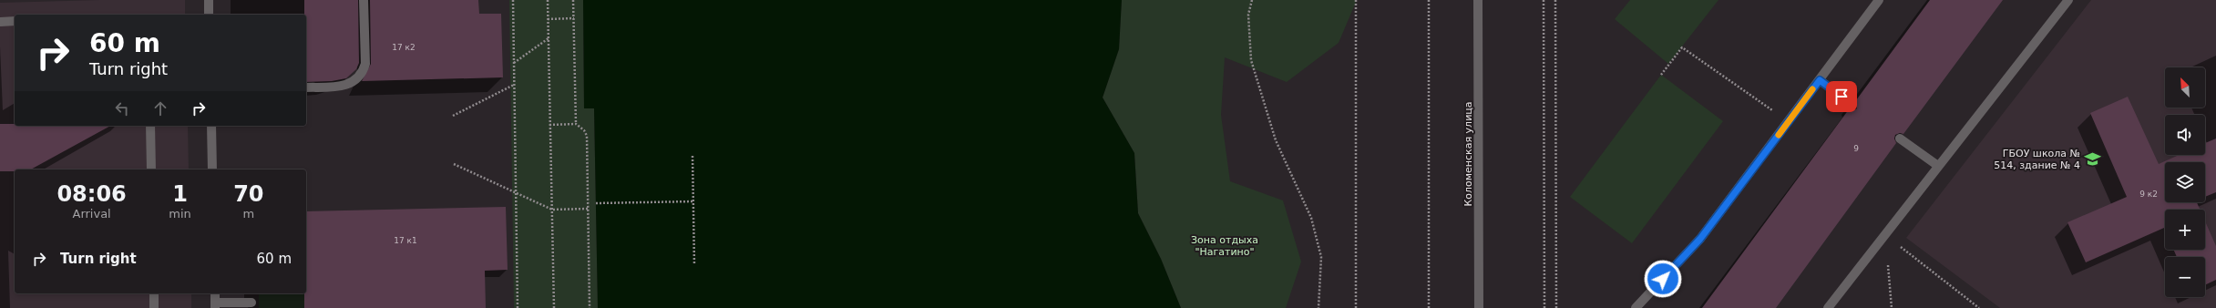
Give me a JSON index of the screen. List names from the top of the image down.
{
  "streets": {
    "street": ["Коломенская улица"]
  },
  "parks": ["Зона отдыха \"Нагатино\""],
  "places": {
    "school or university": ["ГБОУ школа № 514, здание № 4"]
  },
  "house_numbers": [
    "17 к2",
    "9",
    "9 к2",
    "17 к1"
  ],
  "north": "top left",
  "page": {
    "turn": ["60 m", "Turn right"],
    "map_buttons": ["+", "−"],
    "eta": [
      "08:06",
      "Arrival",
      "1",
      "min",
      "70",
      "m"
    ],
    "list": [
      {
        "name": "Turn right",
        "value": "60 m"
      }
    ]
  }
}
